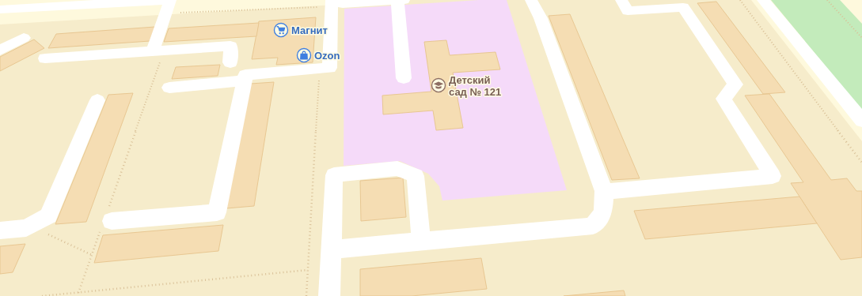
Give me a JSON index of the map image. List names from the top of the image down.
{
  "places": {
    "supermarket": ["Магнит"],
    "shop": ["Ozon"],
    "school or university": ["Детский сад № 121"]
  }
}
